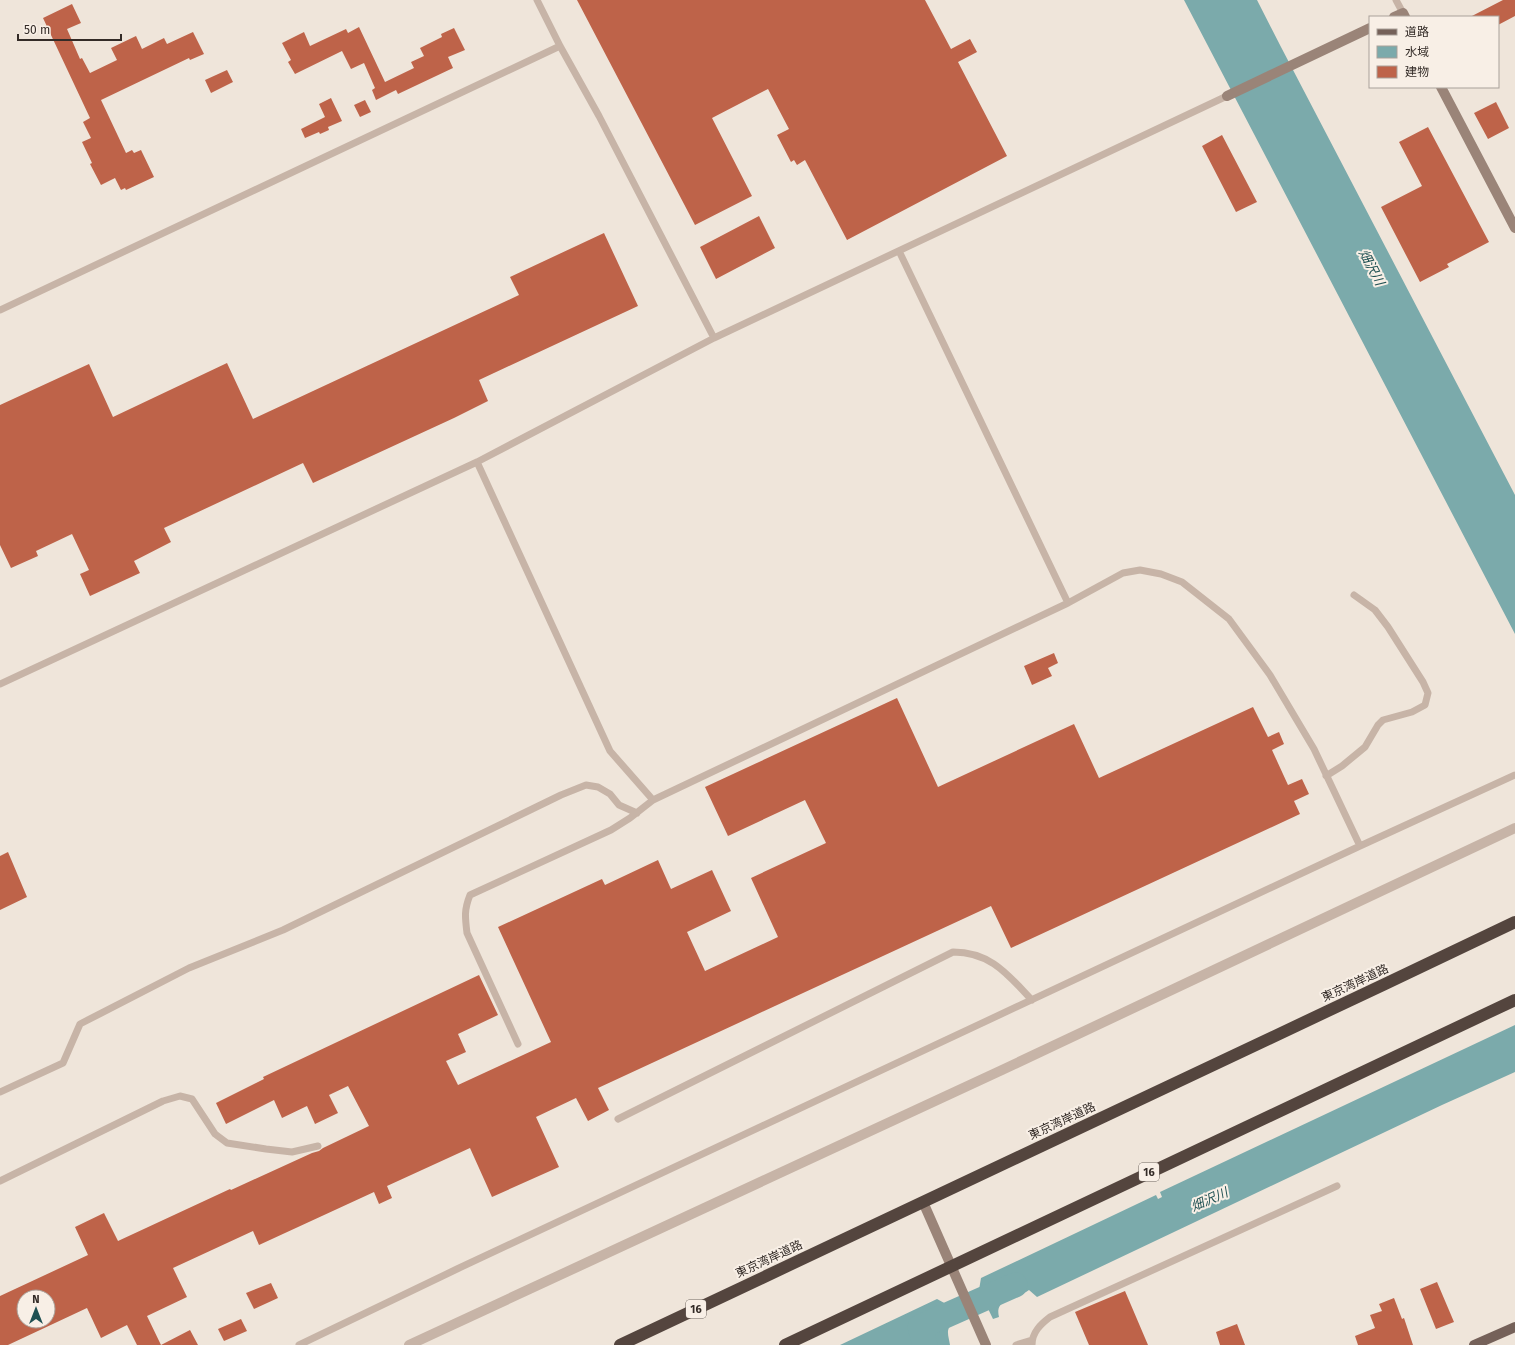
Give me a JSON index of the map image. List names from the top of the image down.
{
  "streets": {
    "highway": ["東京湾岸道路", "16"]
  },
  "water": ["畑沢川"],
  "legend": ["道路", "水域", "建物"],
  "scale_bar": "50 m",
  "north": "top"
}
